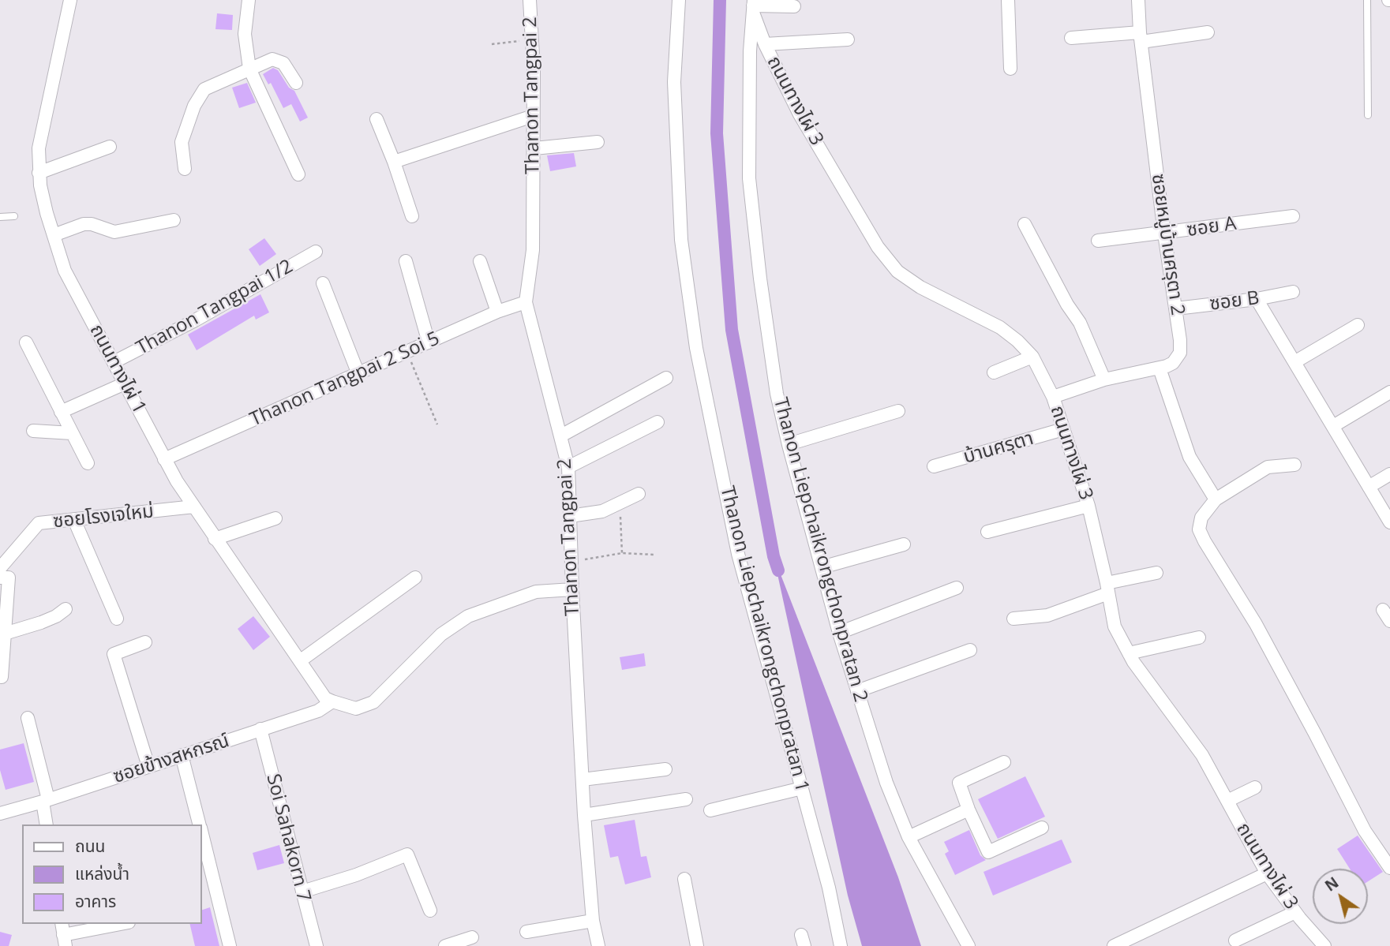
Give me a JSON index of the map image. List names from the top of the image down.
{
  "streets": {
    "street": [
      "Thanon Tangpai 2",
      "ถนนทางไผ่ 3",
      "ซอย A",
      "ซอยหมู่บ้านศรุตา 2",
      "ซอย B",
      "Thanon Tangpai 1/2",
      "ถนนทางไผ่ 1",
      "Thanon Tangpai 2 Soi 5",
      "บ้านศรุตา",
      "ซอยโรงเจใหม่",
      "Thanon Liepchaikrongchonpratan 2",
      "Thanon Liepchaikrongchonpratan 1",
      "ซอยข้างสหกรณ์",
      "Soi Sahakorn 7"
    ]
  },
  "crossings": [
    ["Thanon Tangpai 2", "Thanon Tangpai 2 Soi 5"],
    ["ถนนทางไผ่ 3", "ซอยหมู่บ้านศรุตา 2"],
    ["ถนนทางไผ่ 3", "บ้านศรุตา"],
    ["ถนนทางไผ่ 3", "Thanon Liepchaikrongchonpratan 2"],
    ["ซอย A", "ซอยหมู่บ้านศรุตา 2"],
    ["ซอยหมู่บ้านศรุตา 2", "ซอย B"],
    ["Thanon Tangpai 1/2", "ถนนทางไผ่ 1"],
    ["ถนนทางไผ่ 1", "Thanon Tangpai 2 Soi 5"],
    ["ถนนทางไผ่ 1", "ซอยโรงเจใหม่"],
    ["ถนนทางไผ่ 1", "ซอยข้างสหกรณ์"],
    ["ซอยข้างสหกรณ์", "Soi Sahakorn 7"]
  ],
  "legend": ["ถนน", "แหล่งน้ำ", "อาคาร"],
  "north": "top left"
}
